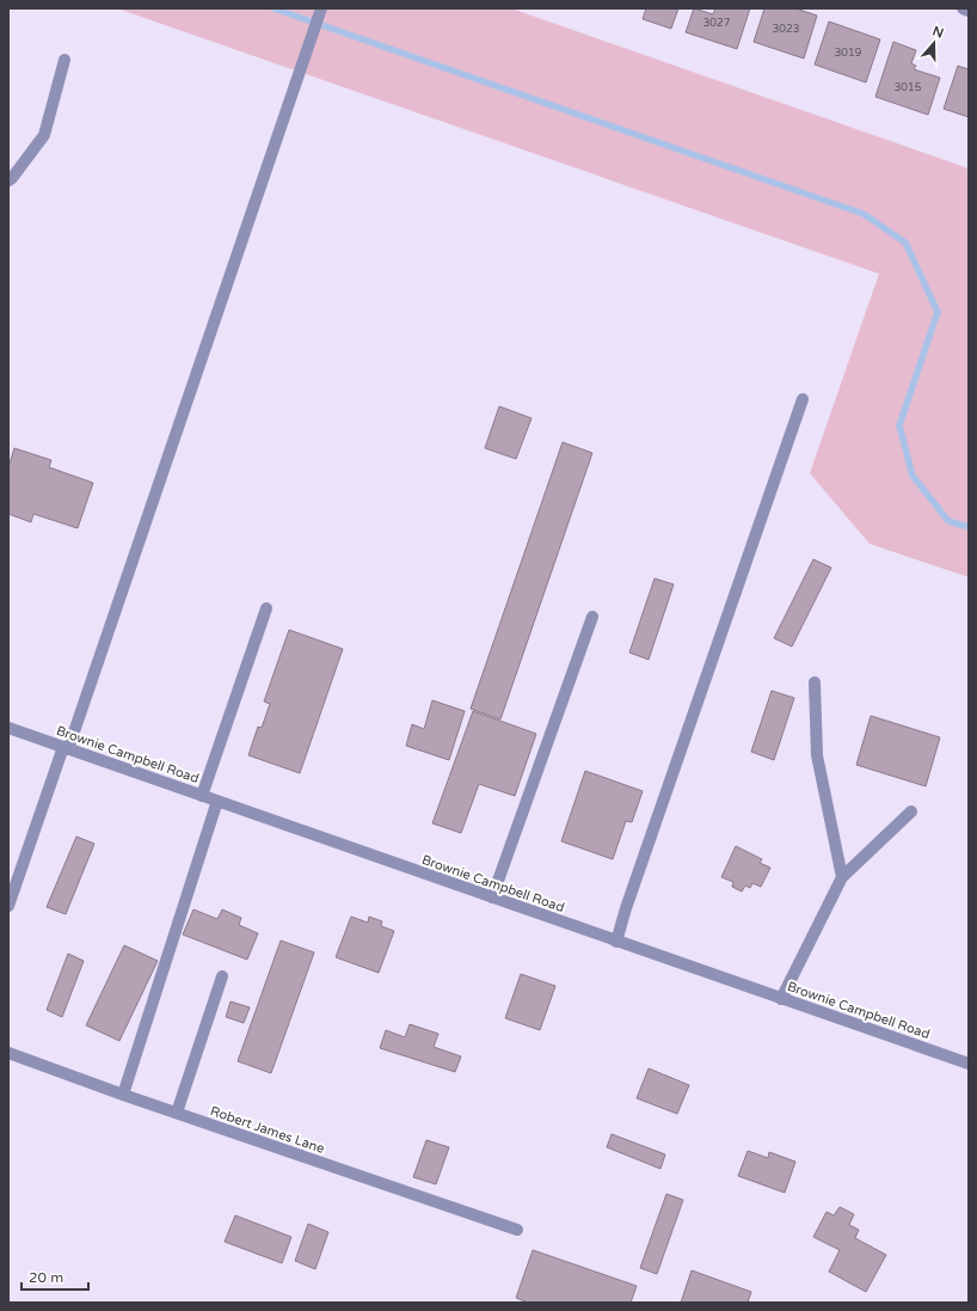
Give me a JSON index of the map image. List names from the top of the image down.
{
  "streets": {
    "street": ["Brownie Campbell Road", "Robert James Lane"]
  },
  "house_numbers": [
    "3027",
    "3023",
    "3019",
    "3015"
  ],
  "scale_bar": "20 m",
  "north": "top"
}
